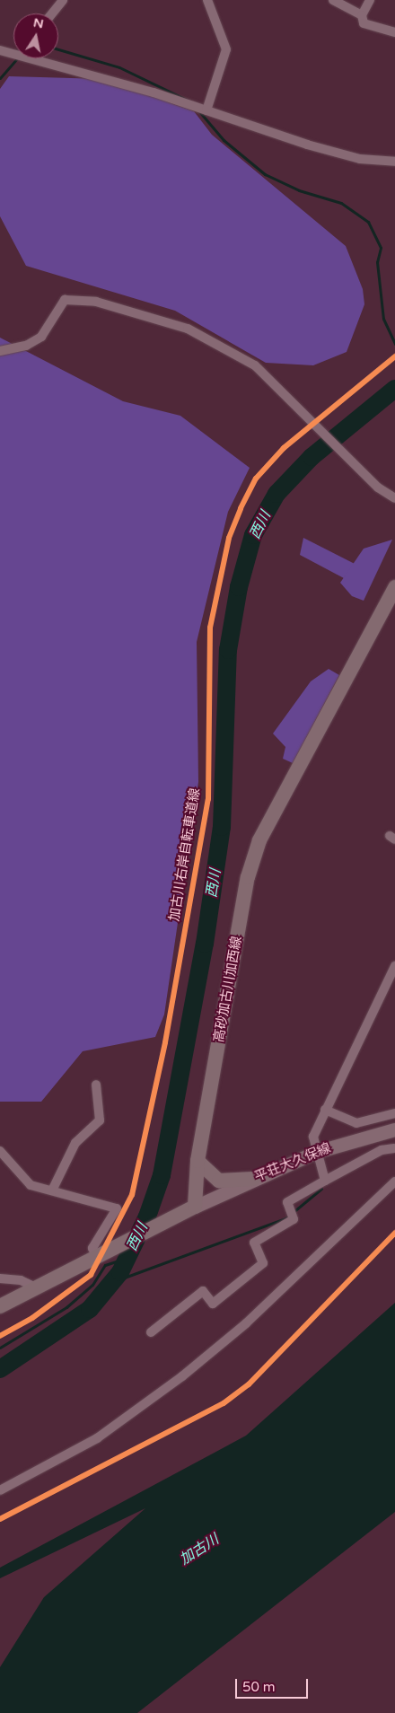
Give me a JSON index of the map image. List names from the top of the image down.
{
  "streets": {
    "main road": ["高砂加古川加西線", "平荘大久保線"],
    "cycle path": ["加古川右岸自転車道線"]
  },
  "crossings": [
    ["高砂加古川加西線", "平荘大久保線"]
  ],
  "water": ["西川", "加古川"],
  "scale_bar": "50 m",
  "north": "top"
}
